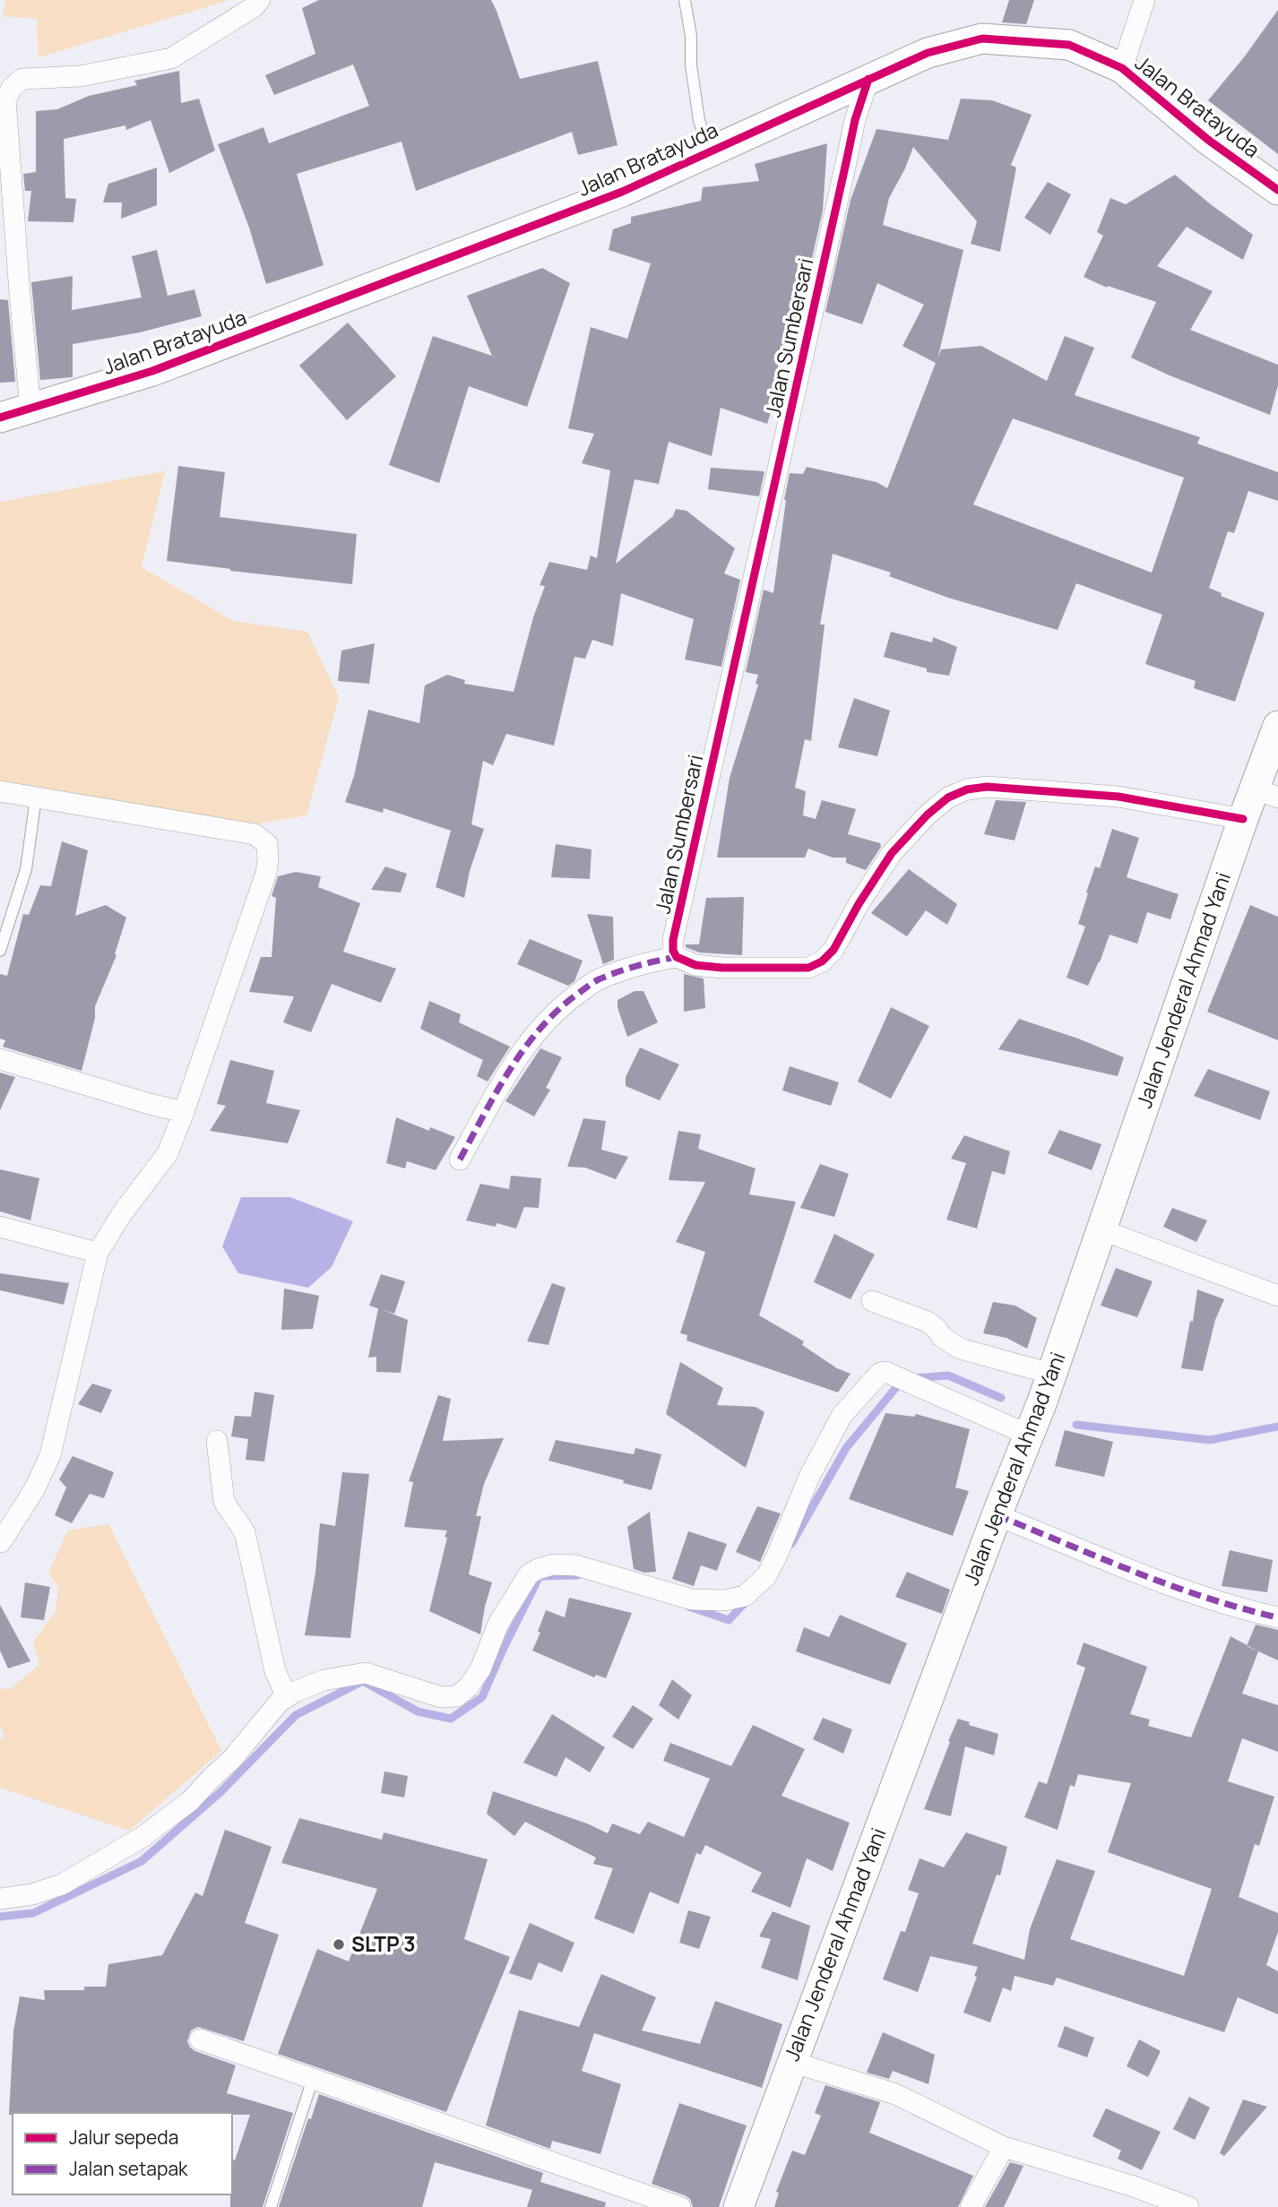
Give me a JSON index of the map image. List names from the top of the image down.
{
  "streets": {
    "main road": ["Jalan Bratayuda", "Jalan Jenderal Ahmad Yani"],
    "street": ["Jalan Sumbersari"]
  },
  "crossings": [
    ["Jalan Bratayuda", "Jalan Sumbersari"]
  ],
  "places": ["SLTP 3"],
  "legend": ["Jalur sepeda", "Jalan setapak"]
}
